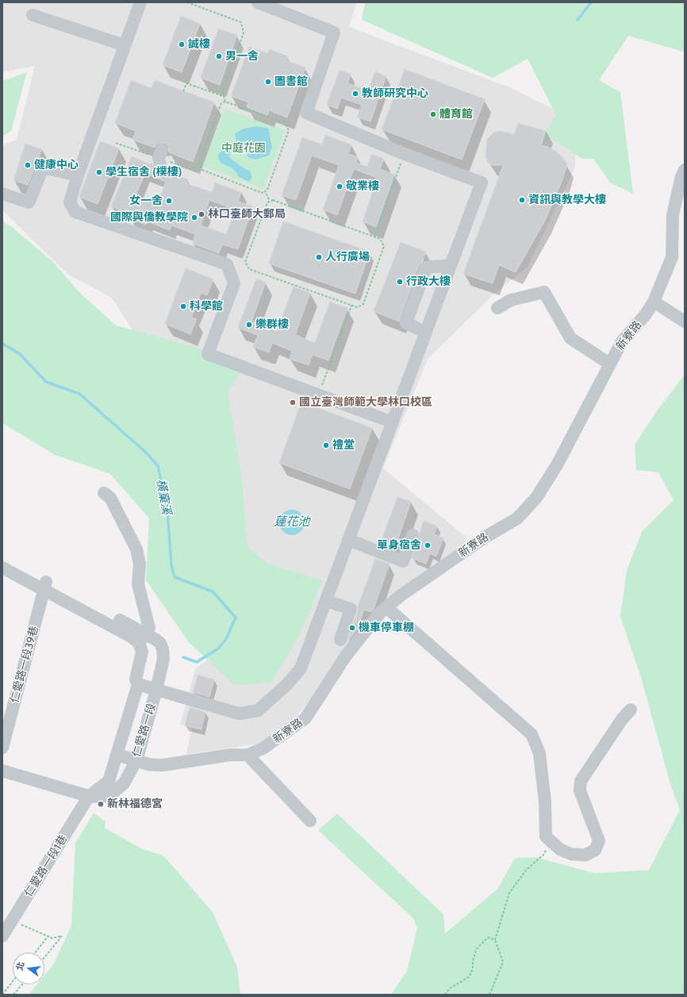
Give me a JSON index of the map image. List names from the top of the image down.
{
  "streets": {
    "street": [
      "新寮路",
      "仁愛路一段39巷",
      "仁愛路一段",
      "仁愛路一段1巷"
    ]
  },
  "crossings": [
    ["新寮路", "仁愛路一段"],
    ["仁愛路一段39巷", "仁愛路一段"],
    ["仁愛路一段", "仁愛路一段1巷"]
  ],
  "water": ["橫窠溪", "蓮花池"],
  "parks": ["中庭花園"],
  "places": [
    "誠樓",
    "男一舍",
    "圖書館",
    "教師研究中心",
    "體育館",
    "健康中心",
    "學生宿舍 (樸樓)",
    "敬業樓",
    "資訊與教學大樓",
    "女一舍",
    "林口臺師大郵局",
    "國際與僑教學院",
    "人行廣場",
    "行政大樓",
    "科學館",
    "樂群樓",
    "國立臺灣師範大學林口校區",
    "禮堂",
    "單身宿舍",
    "機車停車棚",
    "新林福德宮"
  ],
  "north": "left"
}
